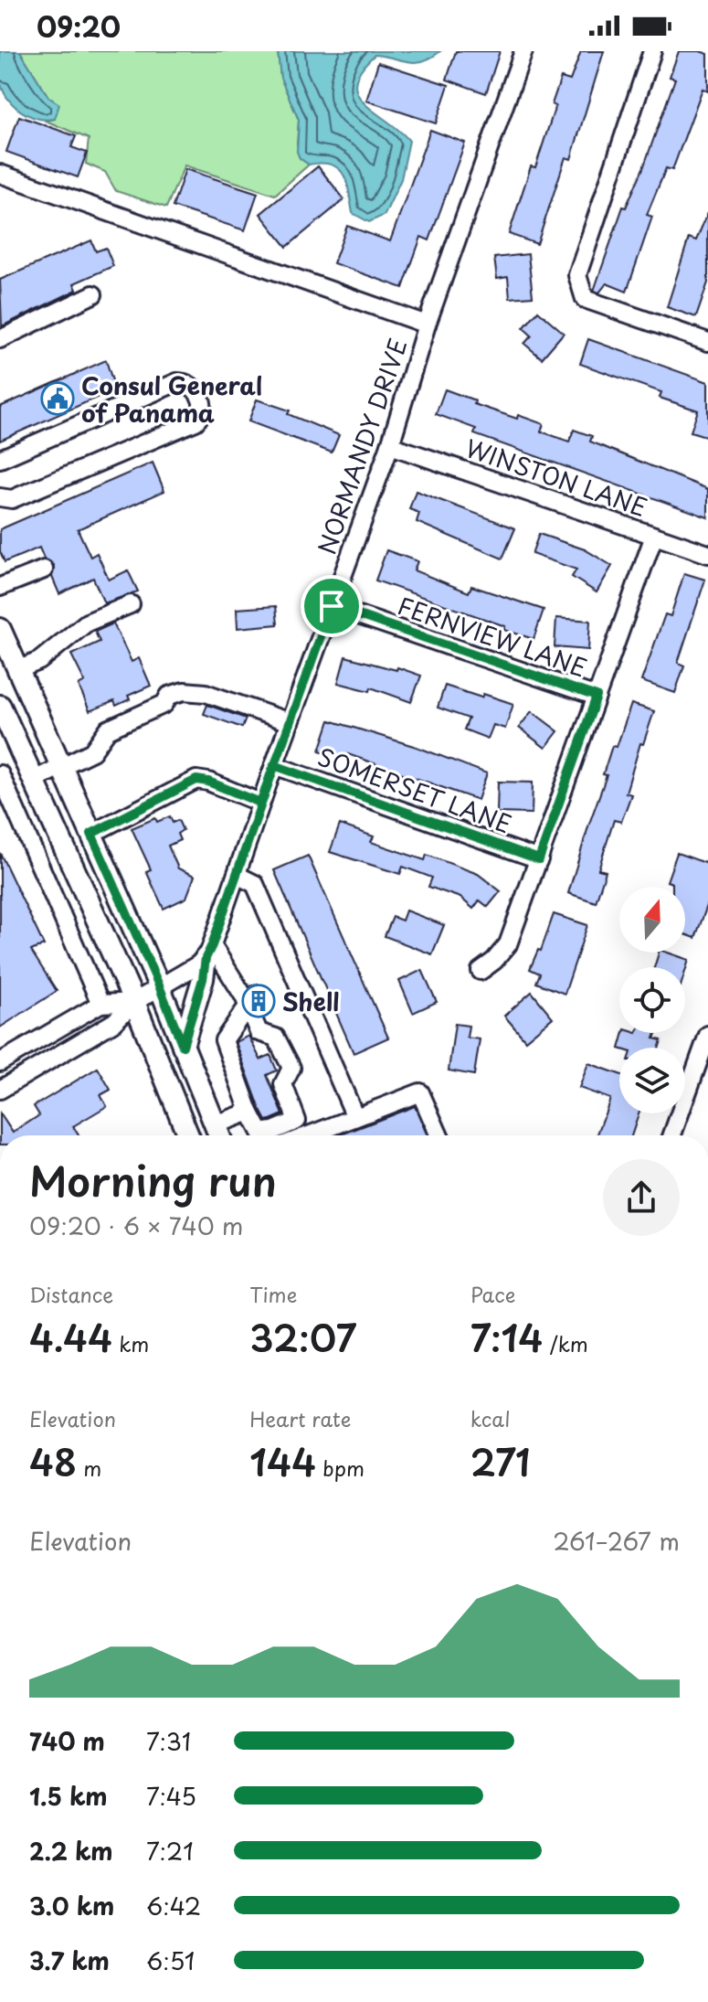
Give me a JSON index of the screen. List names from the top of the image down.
{
  "streets": {
    "street": [
      "NORMANDY DRIVE",
      "WINSTON LANE",
      "FERNVIEW LANE",
      "SOMERSET LANE"
    ]
  },
  "crossings": [
    ["NORMANDY DRIVE", "WINSTON LANE"],
    ["NORMANDY DRIVE", "FERNVIEW LANE"],
    ["NORMANDY DRIVE", "SOMERSET LANE"]
  ],
  "places": {
    "public building": ["Consul General of Panama"],
    "building": ["Shell"]
  },
  "north": "top",
  "page": {
    "status": "09:20",
    "heading": ["Morning run", "09:20 · 6 × 740 m"],
    "stats": [
      ["Distance", "4.44 km"],
      ["Time", "32:07"],
      ["Pace", "7:14 /km"],
      ["Elevation", "48 m"],
      ["Heart rate", "144 bpm"],
      ["kcal", "271"]
    ],
    "chart": ["Elevation", "261–267 m"],
    "list": [
      {
        "name": "740 m",
        "note": "7:31"
      },
      {
        "name": "1.5 km",
        "note": "7:45"
      },
      {
        "name": "2.2 km",
        "note": "7:21"
      },
      {
        "name": "3.0 km",
        "note": "6:42"
      },
      {
        "name": "3.7 km",
        "note": "6:51"
      }
    ]
  }
}
